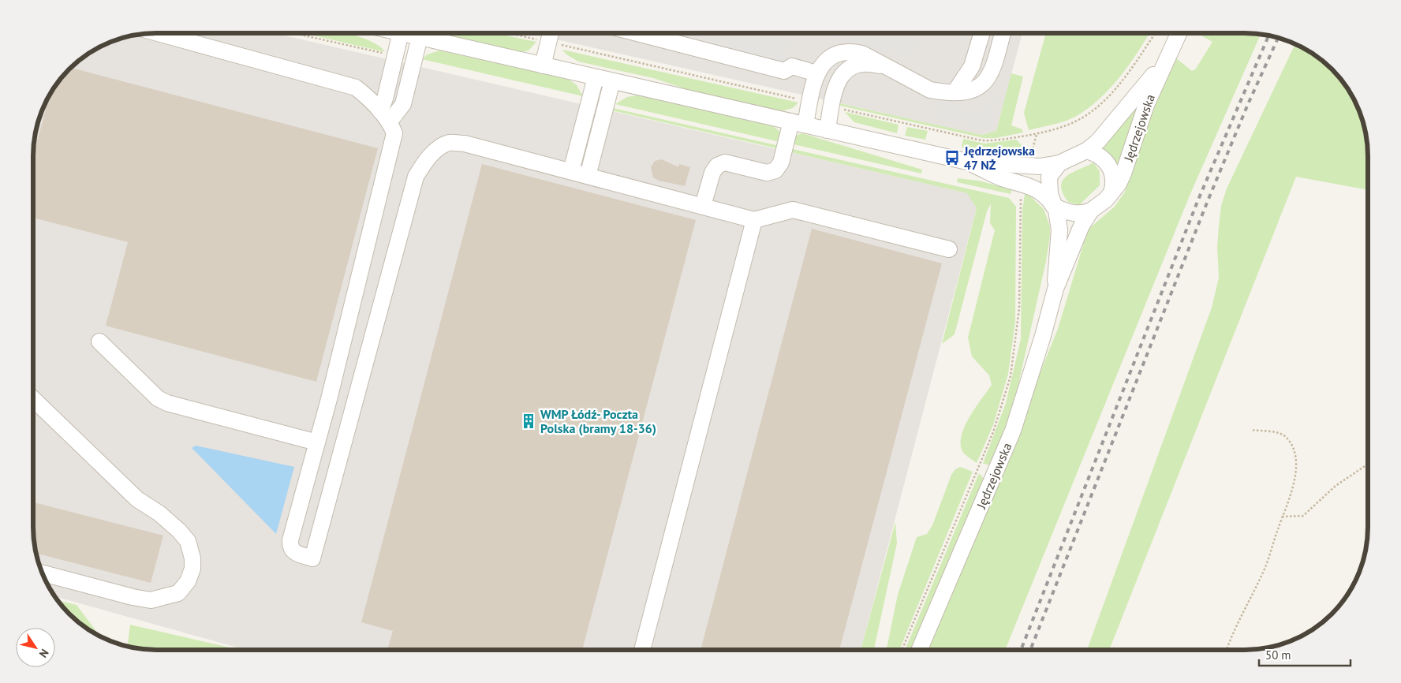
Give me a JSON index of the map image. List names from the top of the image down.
{
  "streets": {
    "street": ["Jędrzejowska"]
  },
  "places": {
    "bus stop": ["Jędrzejowska 47 NŻ"],
    "building": ["WMP Łódź- Poczta Polska (bramy 18-36)"]
  },
  "scale_bar": "50 m",
  "north": "bottom right"
}
